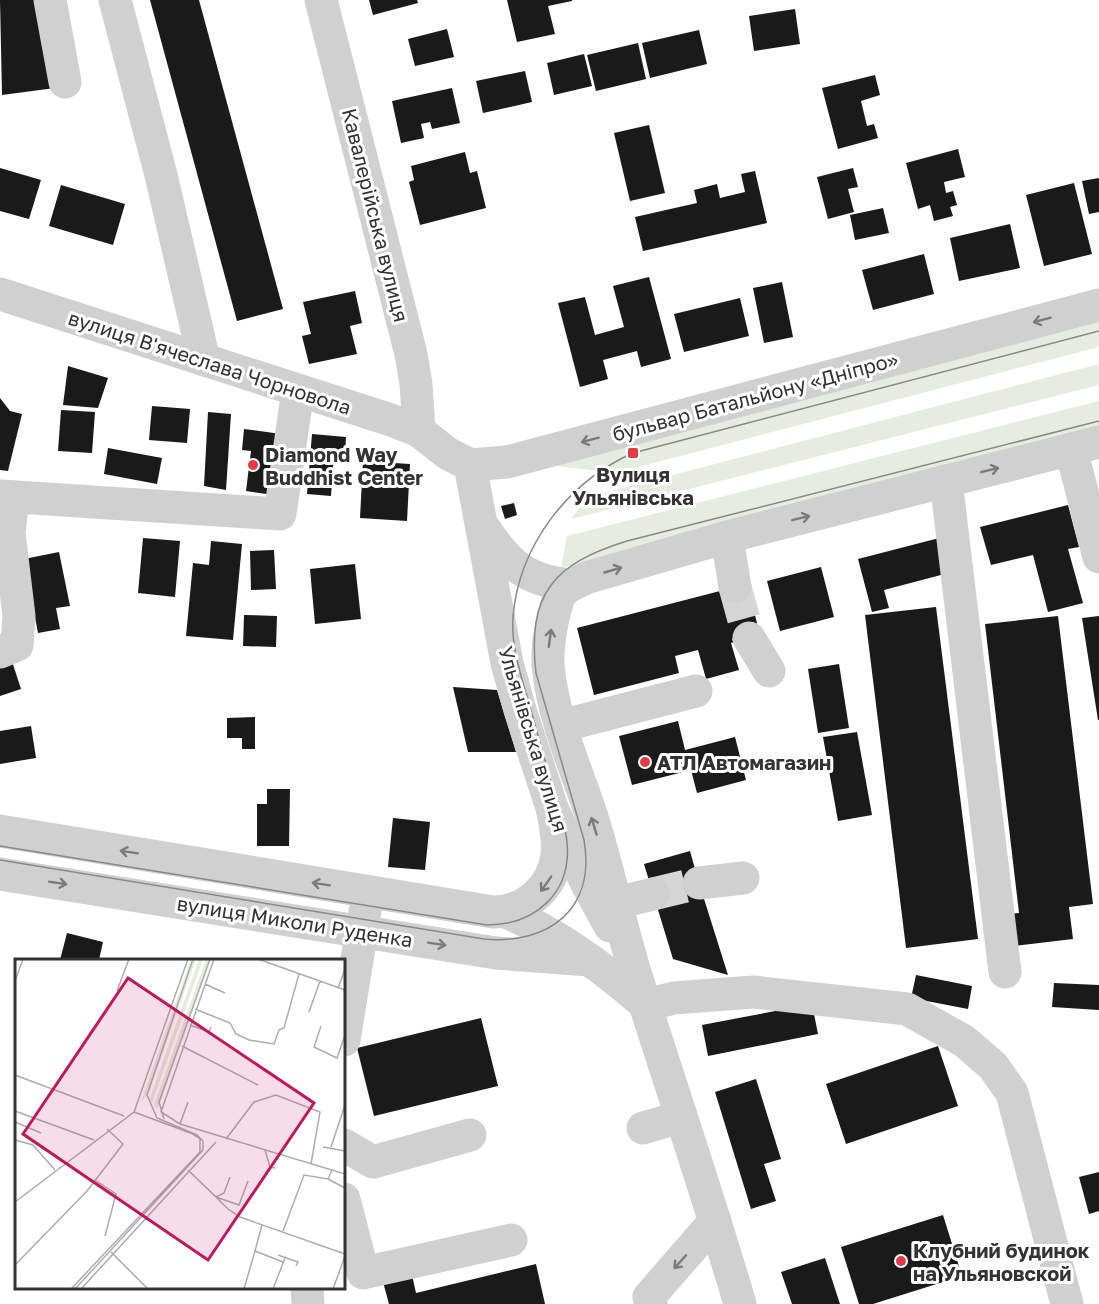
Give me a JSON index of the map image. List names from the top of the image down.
{
  "streets": {
    "street": [
      "Кавалерійська вулиця",
      "вулиця В'ячеслава Чорновола",
      "бульвар Батальйону «Дніпро»",
      "Ульянівська вулиця",
      "вулиця Миколи Руденка"
    ]
  },
  "crossings": [
    ["Кавалерійська вулиця", "вулиця В'ячеслава Чорновола"],
    ["бульвар Батальйону «Дніпро»", "Ульянівська вулиця"],
    ["Ульянівська вулиця", "вулиця Миколи Руденка"]
  ],
  "places": {
    "transit": ["Вулиця Ульянівська"],
    "other": ["Diamond Way Buddhist Center", "АТЛ Автомагазин", "Клубний будинок на Ульяновской"]
  }
}
